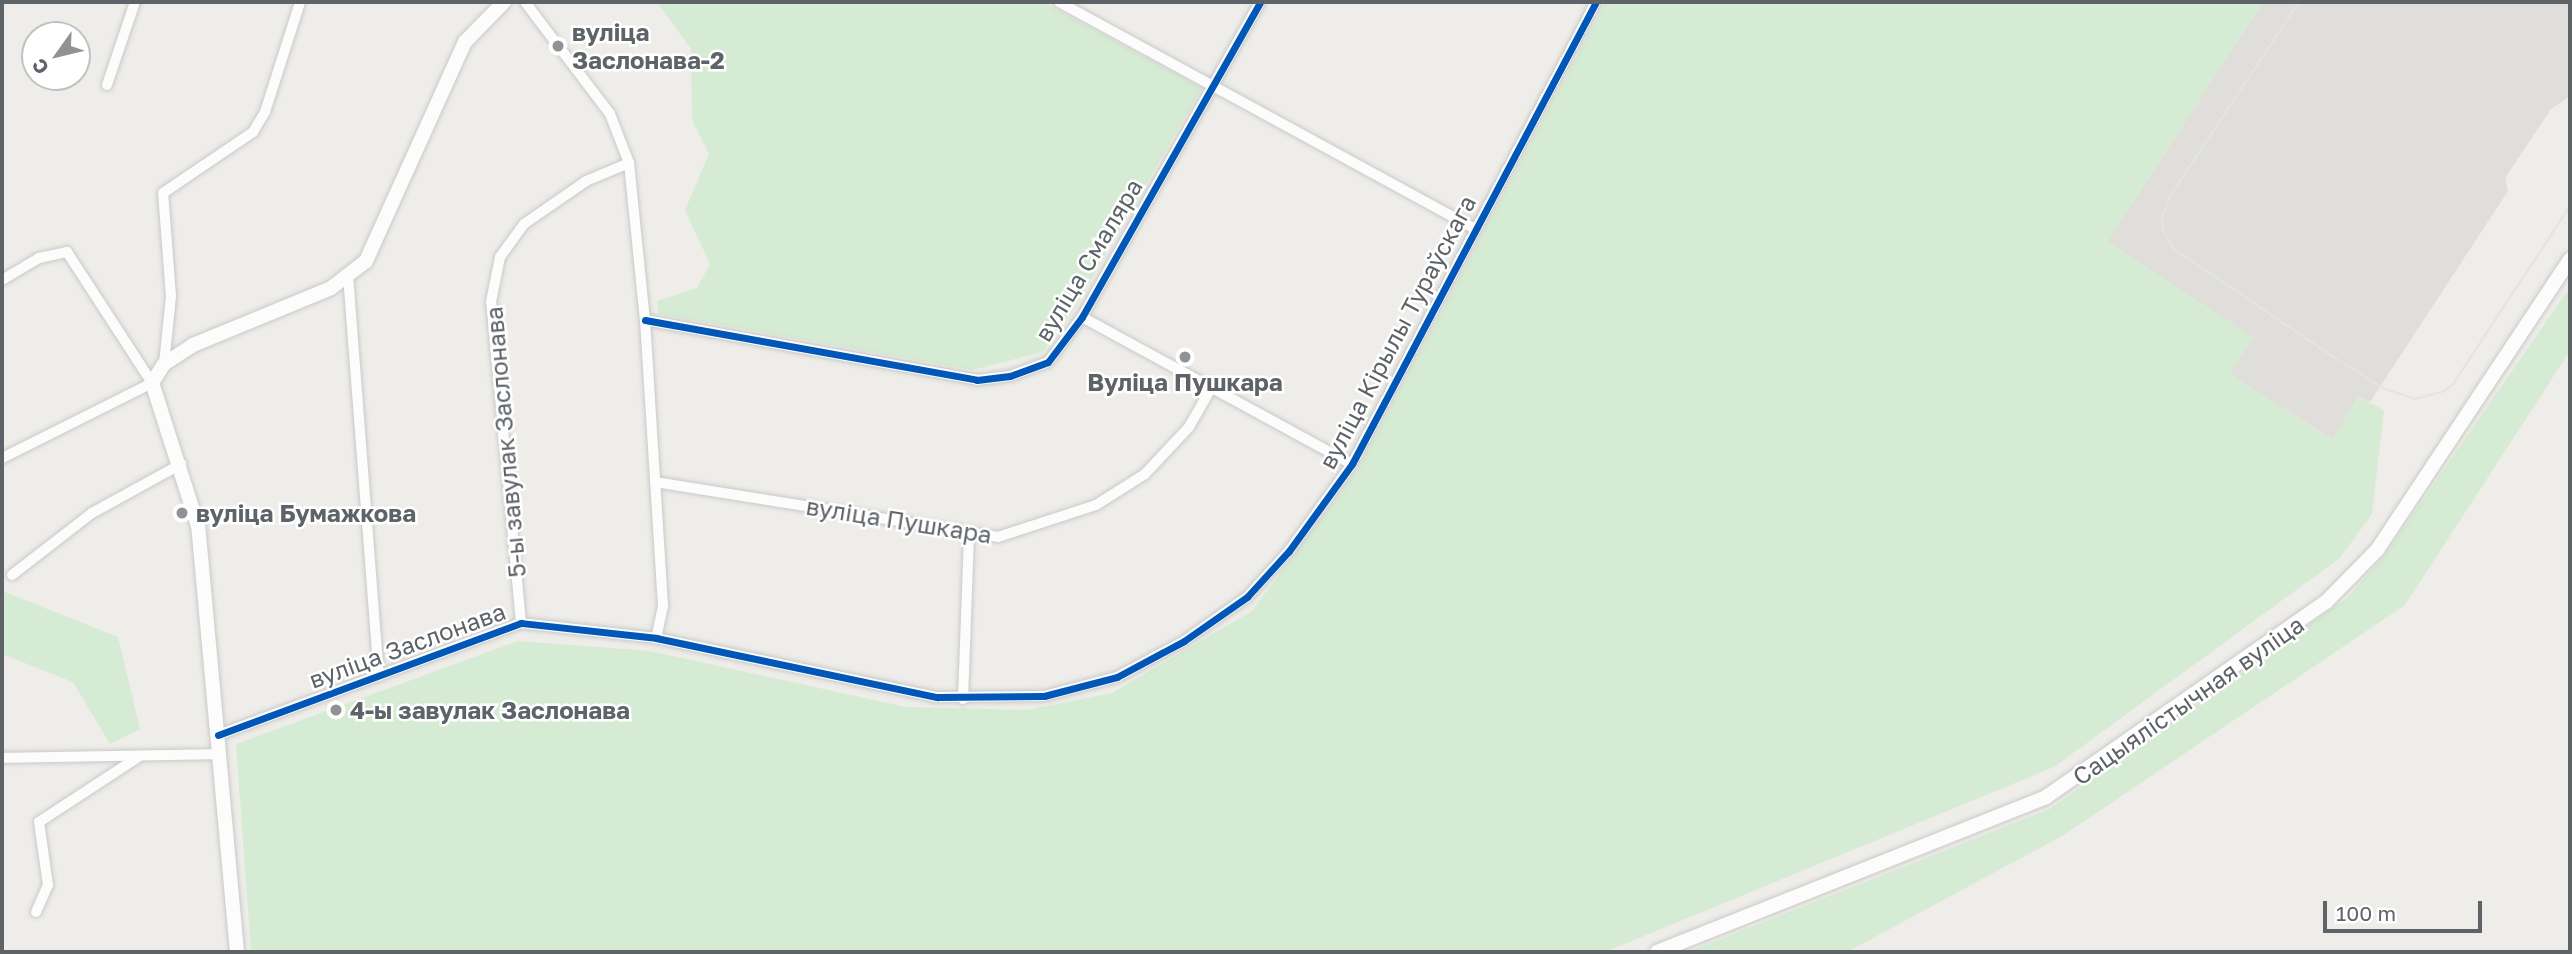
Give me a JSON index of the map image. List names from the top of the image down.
{
  "streets": {
    "main road": ["Сацыялістычная вуліца"],
    "street": [
      "вуліца Смаляра",
      "вуліца Кірылы Тураўскага",
      "5-ы завулак Заслонава",
      "вуліца Пушкара",
      "вуліца Заслонава"
    ]
  },
  "crossings": [
    ["вуліца Кірылы Тураўскага", "вуліца Заслонава"],
    ["5-ы завулак Заслонава", "вуліца Заслонава"]
  ],
  "places": [
    "вуліца Заслонава-2",
    "Вуліца Пушкара",
    "вуліца Бумажкова",
    "4-ы завулак Заслонава"
  ],
  "scale_bar": "100 m",
  "north": "bottom left"
}
